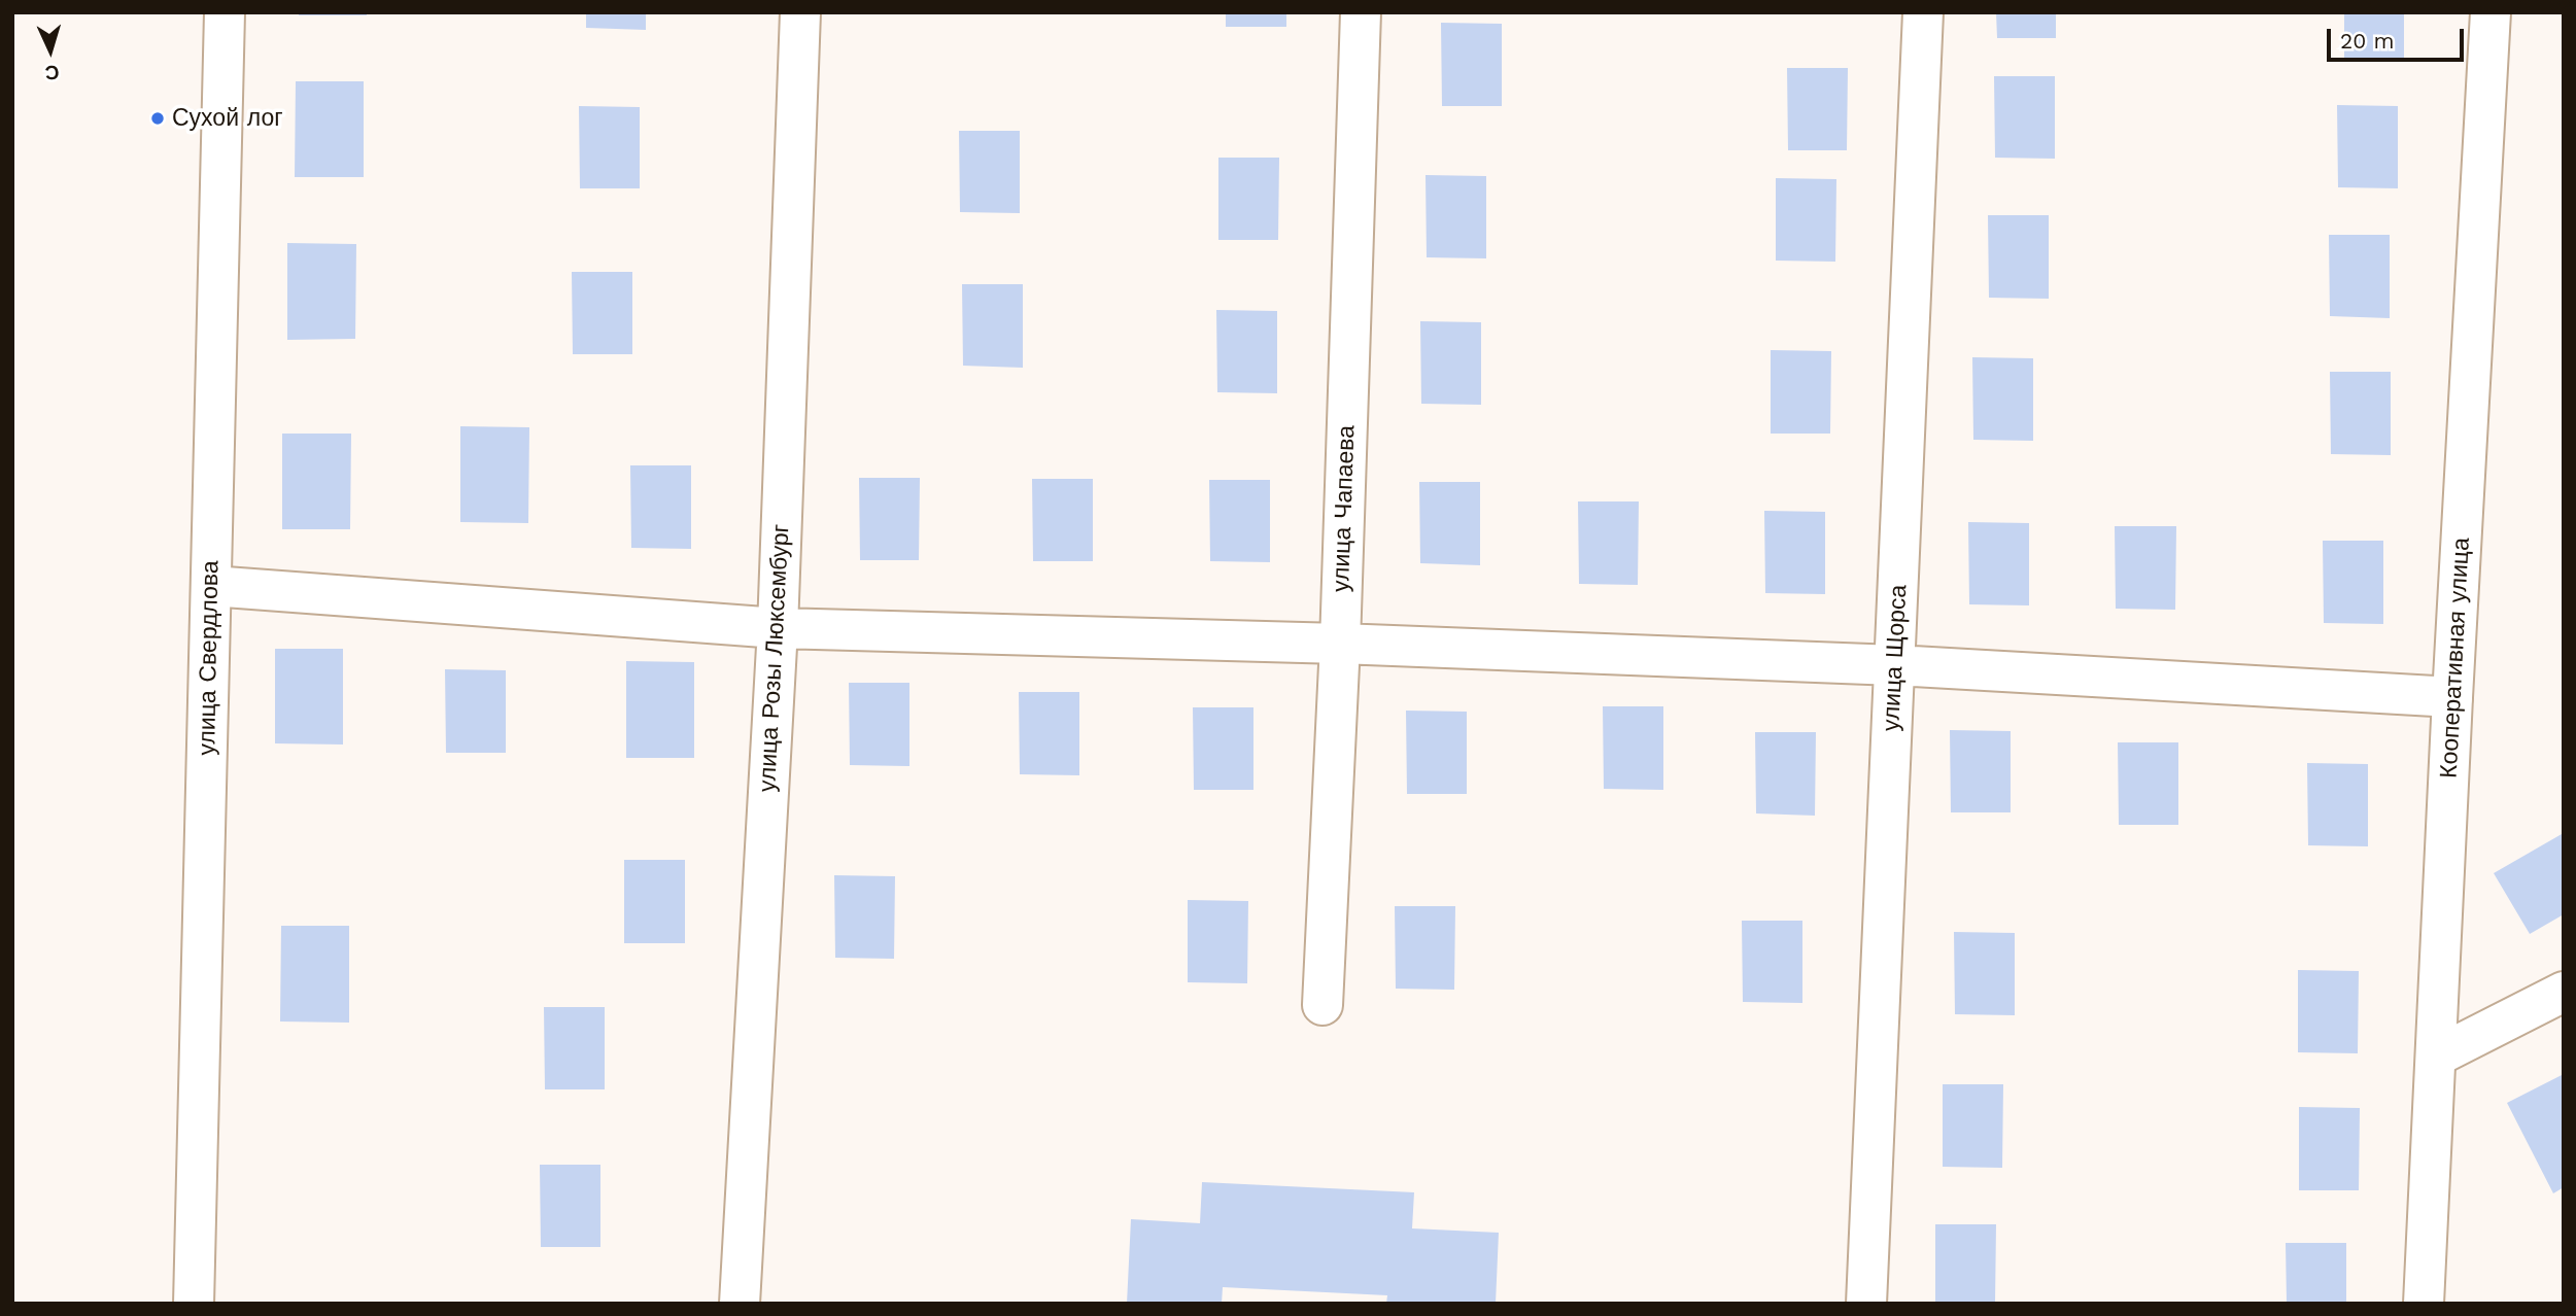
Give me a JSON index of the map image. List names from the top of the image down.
{
  "streets": {
    "street": [
      "улица Чапаева",
      "улица Свердлова",
      "улица Розы Люксембург",
      "улица Щорса",
      "Кооперативная улица"
    ]
  },
  "places": ["Сухой лог"],
  "scale_bar": "20 m",
  "north": "bottom"
}
